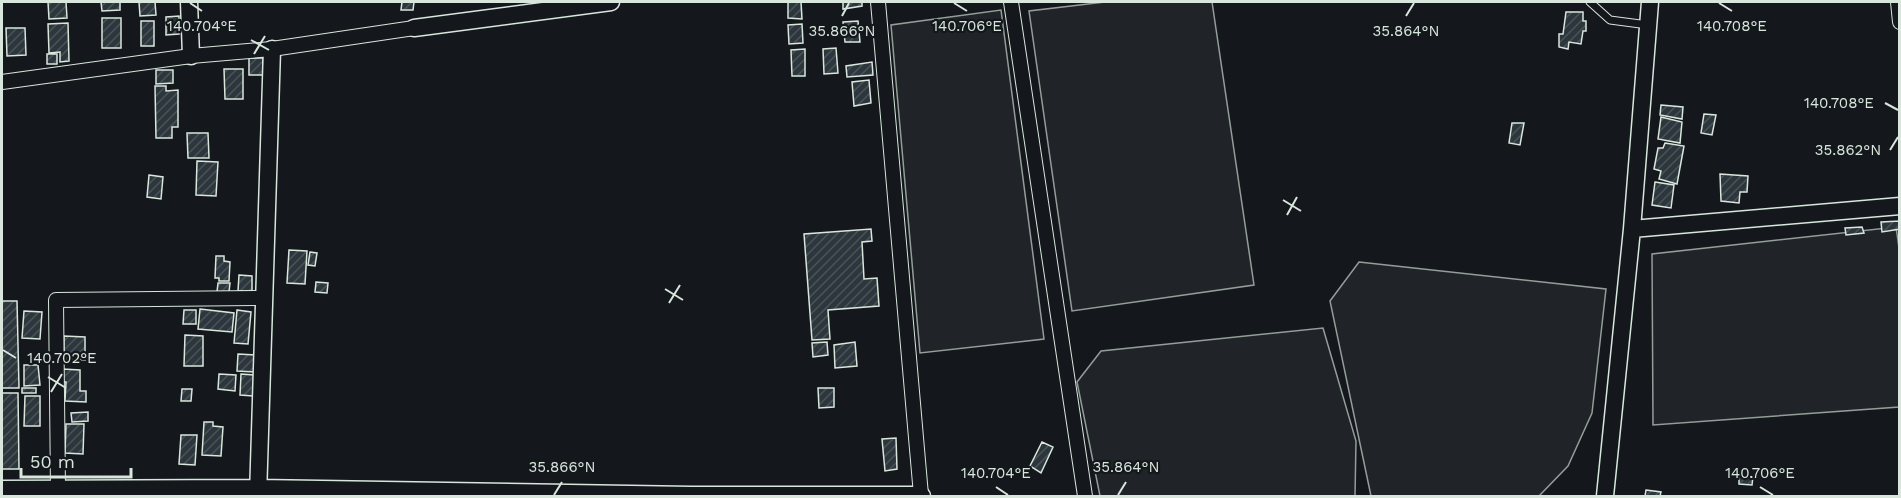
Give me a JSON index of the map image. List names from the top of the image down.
{
  "scale_bar": "50 m",
  "coordinates": [
    "140.704°E",
    "140.706°E",
    "140.708°E",
    "35.866°N",
    "35.864°N",
    "35.862°N",
    "140.702°E"
  ]
}
